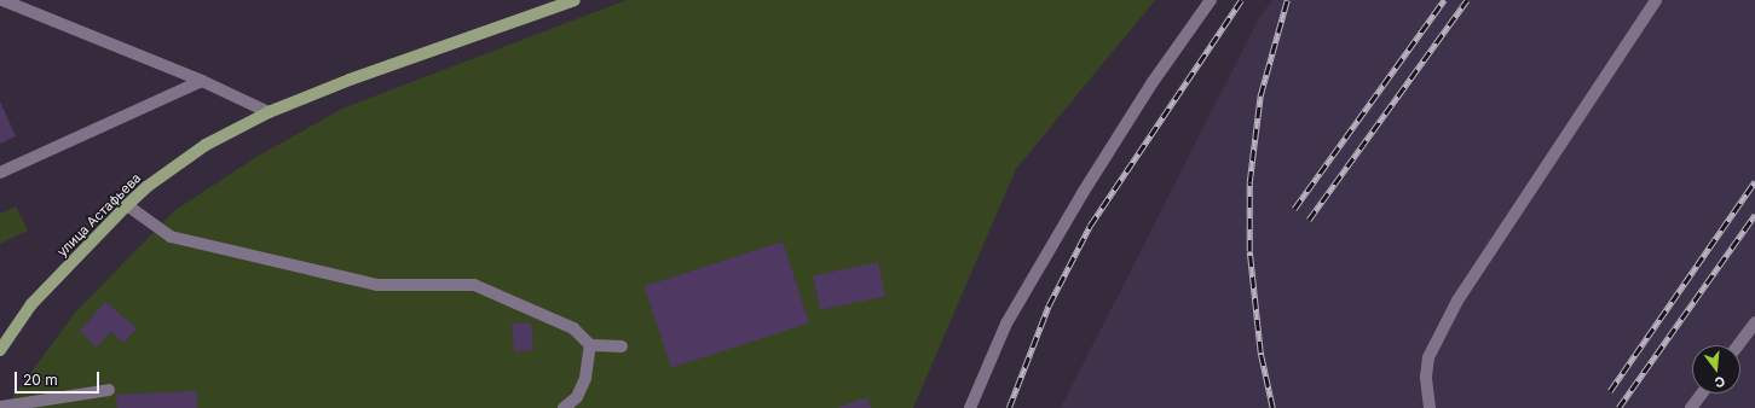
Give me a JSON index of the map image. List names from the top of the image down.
{
  "streets": {
    "main road": ["улица Астафьева"]
  },
  "scale_bar": "20 m",
  "north": "bottom"
}
